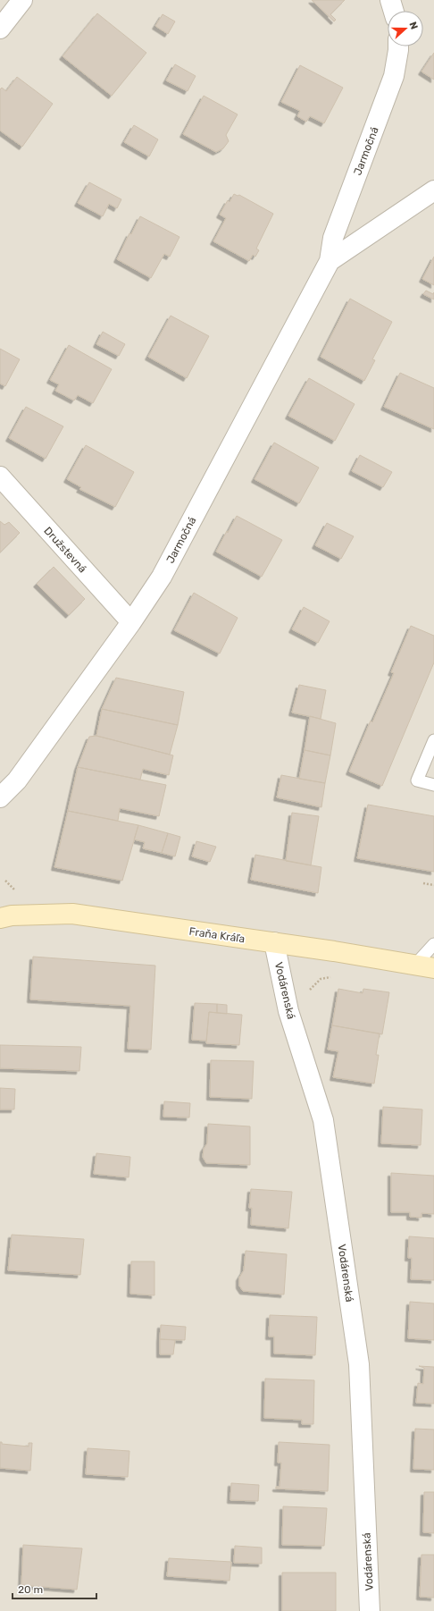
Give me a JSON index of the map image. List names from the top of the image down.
{
  "streets": {
    "street": [
      "Jarmočná",
      "Družstevná",
      "Fraňa Kráľa",
      "Vodárenská"
    ]
  },
  "crossings": [
    ["Jarmočná", "Družstevná"],
    ["Fraňa Kráľa", "Vodárenská"]
  ],
  "scale_bar": "20 m",
  "north": "right"
}
